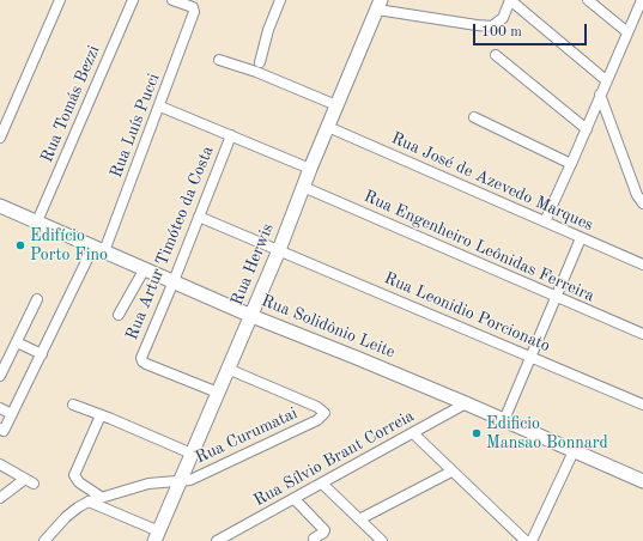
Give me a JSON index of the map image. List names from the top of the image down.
{
  "streets": {
    "main road": ["Rua Herwis", "Rua Solidônio Leite"],
    "street": [
      "Rua Tomás Bezzi",
      "Rua Luís Pucci",
      "Rua José de Azevedo Marques",
      "Rua Artur Timóteo da Costa",
      "Rua Engenheiro Leônidas Ferreira",
      "Rua Leonidio Porcionato",
      "Rua Curumatai",
      "Rua Sílvio Brant Correia"
    ]
  },
  "crossings": [
    ["Rua Tomás Bezzi", "Rua Solidônio Leite"],
    ["Rua Luís Pucci", "Rua Solidônio Leite"],
    ["Rua José de Azevedo Marques", "Rua Herwis"],
    ["Rua Artur Timóteo da Costa", "Rua Herwis"],
    ["Rua Artur Timóteo da Costa", "Rua Leonidio Porcionato"],
    ["Rua Artur Timóteo da Costa", "Rua Solidônio Leite"],
    ["Rua Engenheiro Leônidas Ferreira", "Rua Herwis"],
    ["Rua Herwis", "Rua Leonidio Porcionato"],
    ["Rua Herwis", "Rua Solidônio Leite"],
    ["Rua Herwis", "Rua Curumatai"],
    ["Rua Solidônio Leite", "Rua Sílvio Brant Correia"]
  ],
  "places": ["Edifício Porto Fino", "Edificio Mansao Bonnard"],
  "scale_bar": "100 m"
}
